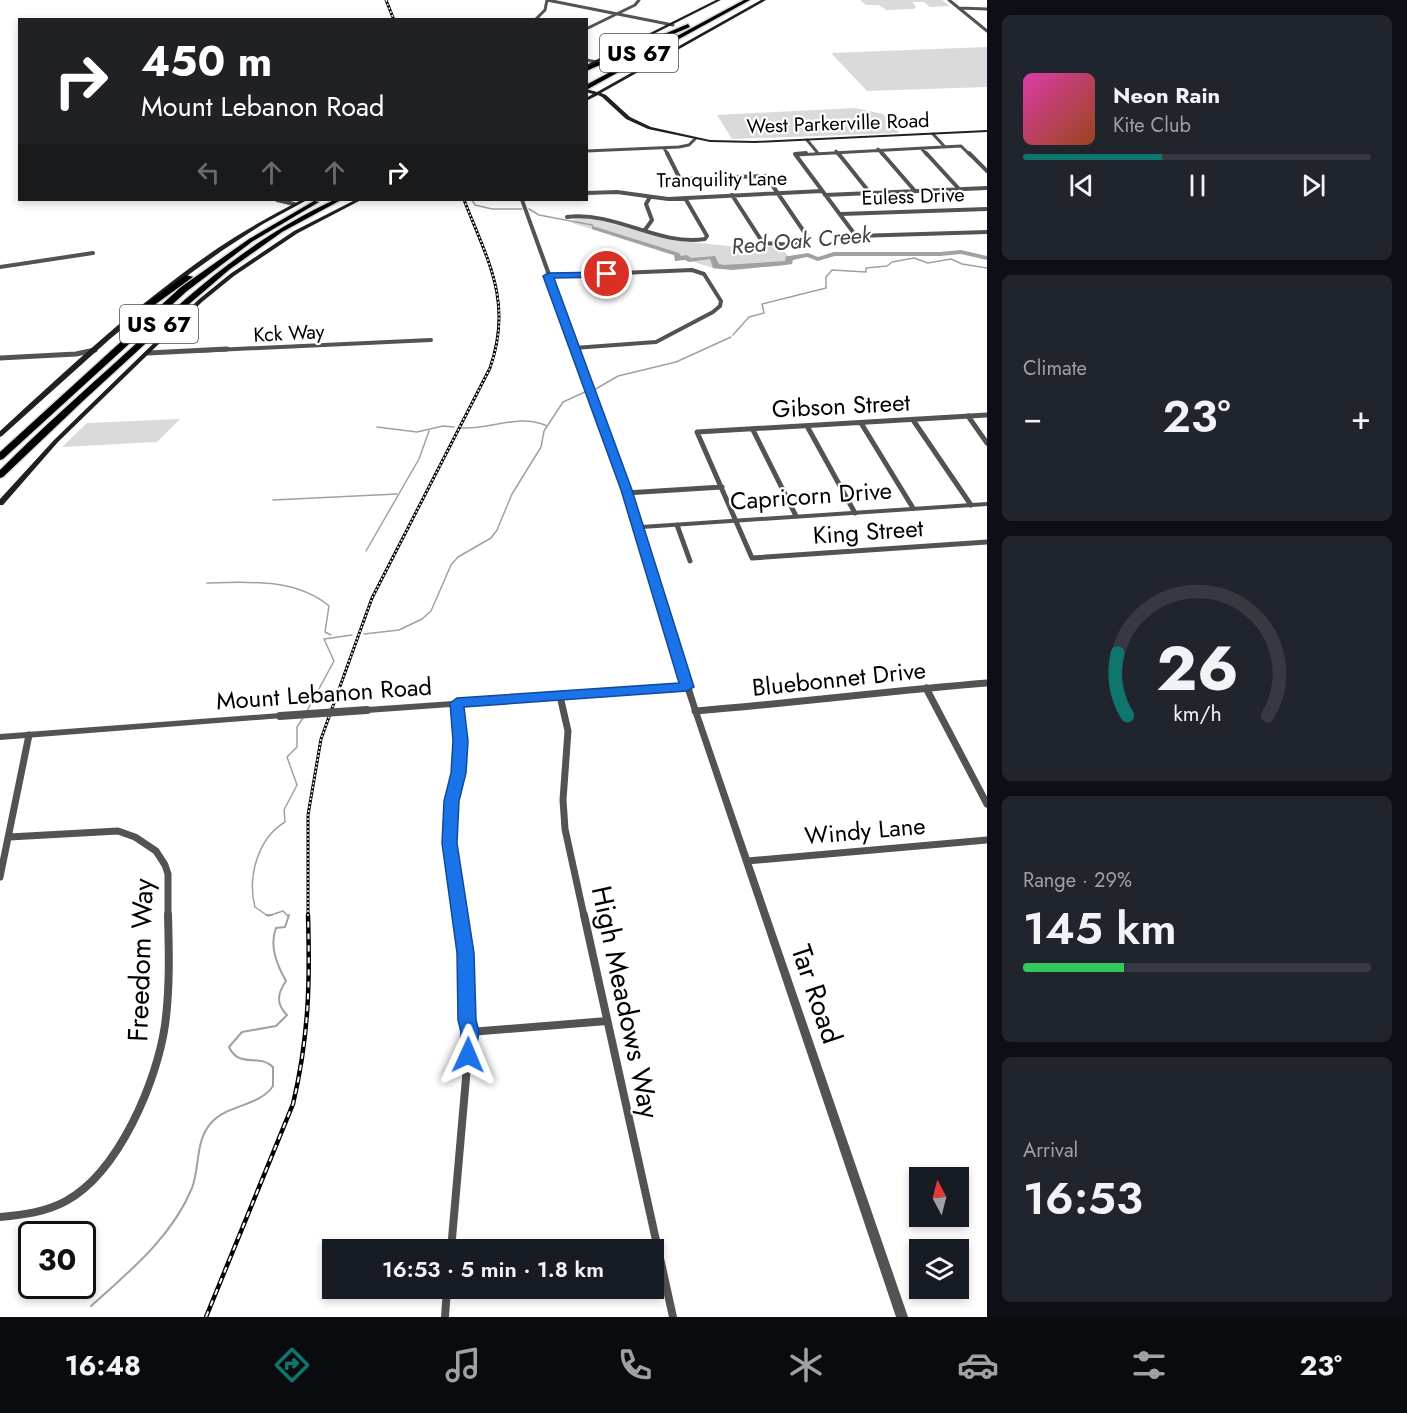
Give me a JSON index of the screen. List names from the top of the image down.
{
  "streets": {
    "highway": ["US 67"],
    "main road": ["West Parkerville Road"],
    "street": [
      "Tranquility Lane",
      "Euless Drive",
      "Kck Way",
      "Gibson Street",
      "Capricorn Drive",
      "King Street",
      "Bluebonnet Drive",
      "Mount Lebanon Road",
      "Windy Lane",
      "Freedom Way",
      "Tar Road",
      "High Meadows Way"
    ]
  },
  "crossings": [
    ["Capricorn Drive", "King Street"],
    ["Capricorn Drive", "Tar Road"],
    ["Bluebonnet Drive", "Tar Road"],
    ["Mount Lebanon Road", "Tar Road"],
    ["Mount Lebanon Road", "High Meadows Way"],
    ["Windy Lane", "Tar Road"]
  ],
  "water": ["Red Oak Creek"],
  "north": "top",
  "page": {
    "turn": ["450 m", "Mount Lebanon Road"],
    "song": ["Neon Rain", "Kite Club"],
    "tile": [
      "Climate",
      ["Range · 29%", "145 km"],
      ["Arrival", "16:53"]
    ],
    "heat": ["−", "23°", "+"],
    "limit": "30",
    "trip": "16:53 · 5 min · 1.8 km",
    "tabs": ["16:48", "23°"],
    "gauge": ["26", "km/h"]
  }
}
